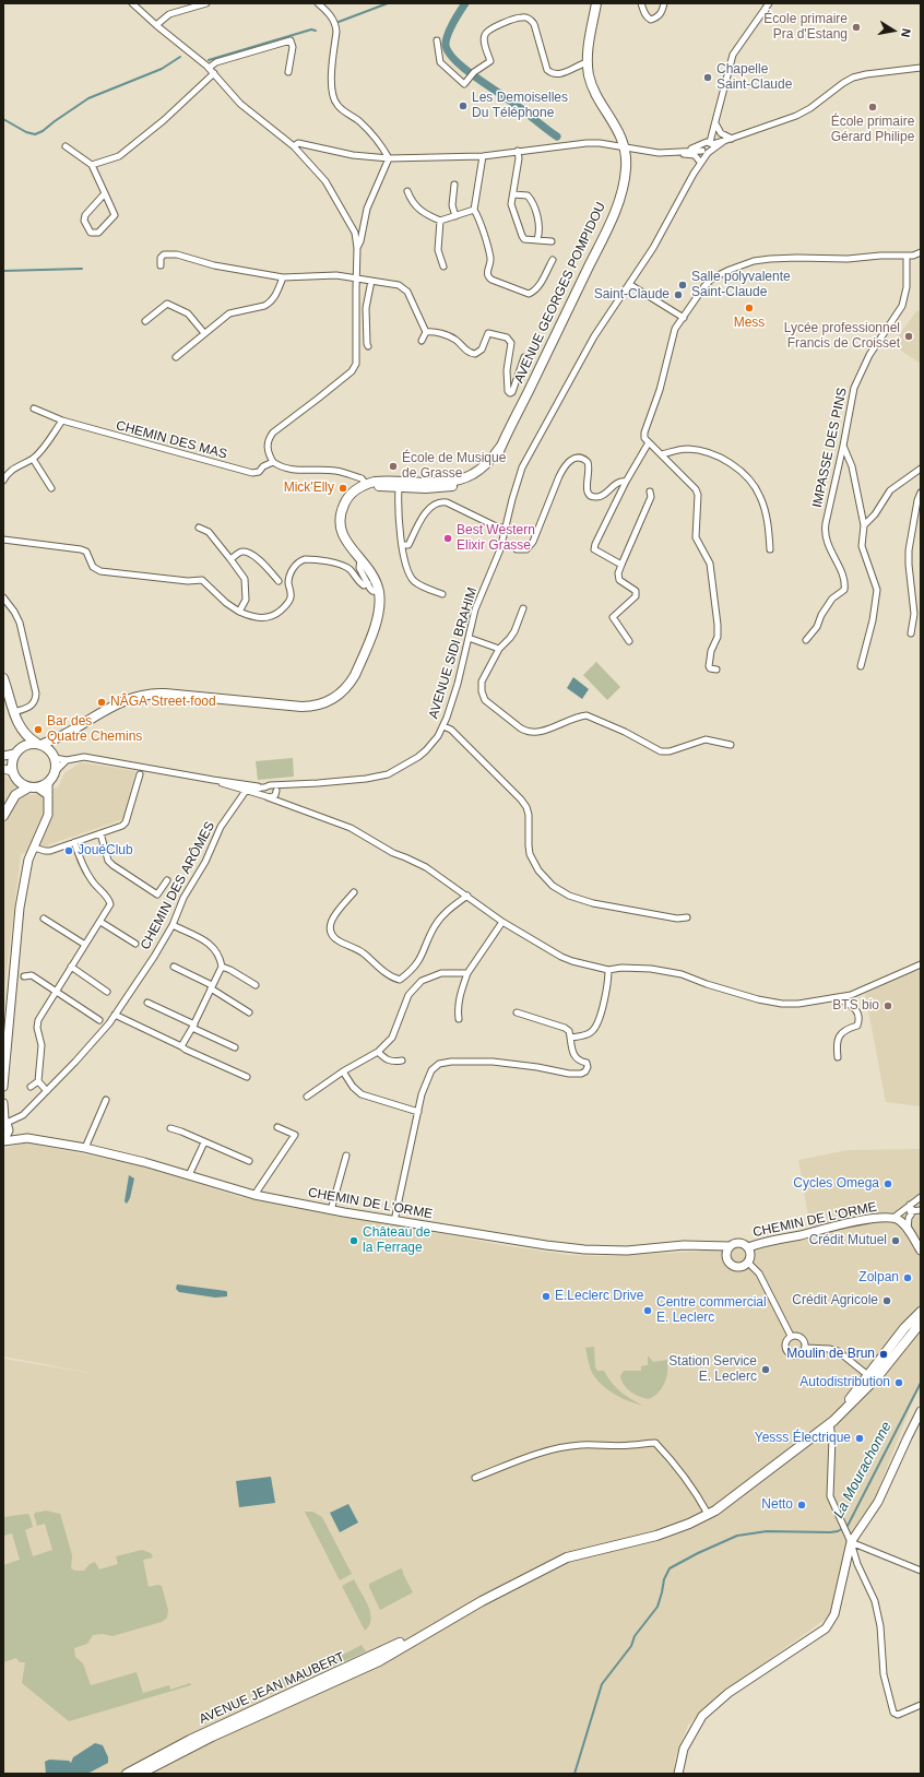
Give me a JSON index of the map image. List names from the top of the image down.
{
  "streets": {
    "main road": ["AVENUE GEORGES POMPIDOU", "AVENUE JEAN MAUBERT"],
    "street": [
      "CHEMIN DES MAS",
      "IMPASSE DES PINS",
      "AVENUE SIDI BRAHIM",
      "CHEMIN DES ARÔMES",
      "CHEMIN DE L'ORME"
    ]
  },
  "crossings": [
    ["CHEMIN DES ARÔMES", "CHEMIN DE L'ORME"]
  ],
  "water": ["La Mourachonne"],
  "places": [
    "École primaire Pra d'Estang",
    "Chapelle Saint-Claude",
    "Les Demoiselles Du Téléphone",
    "École primaire Gérard Philipe",
    "Salle polyvalente Saint-Claude",
    "Saint-Claude",
    "Mess",
    "Lycée professionnel Francis de Croisset",
    "École de Musique de Grasse",
    "Mick'Elly",
    "Best Western Elixir Grasse",
    "NÂGA Street-food",
    "Bar des Quatre Chemins",
    "JouéClub",
    "BTS bio",
    "Cycles Omega",
    "Château de la Ferrage",
    "Crédit Mutuel",
    "Zolpan",
    "E.Leclerc Drive",
    "Crédit Agricole",
    "Centre commercial E. Leclerc",
    "Moulin de Brun",
    "Station Service E. Leclerc",
    "Autodistribution",
    "Yesss Électrique",
    "Netto"
  ],
  "north": "right"
}
